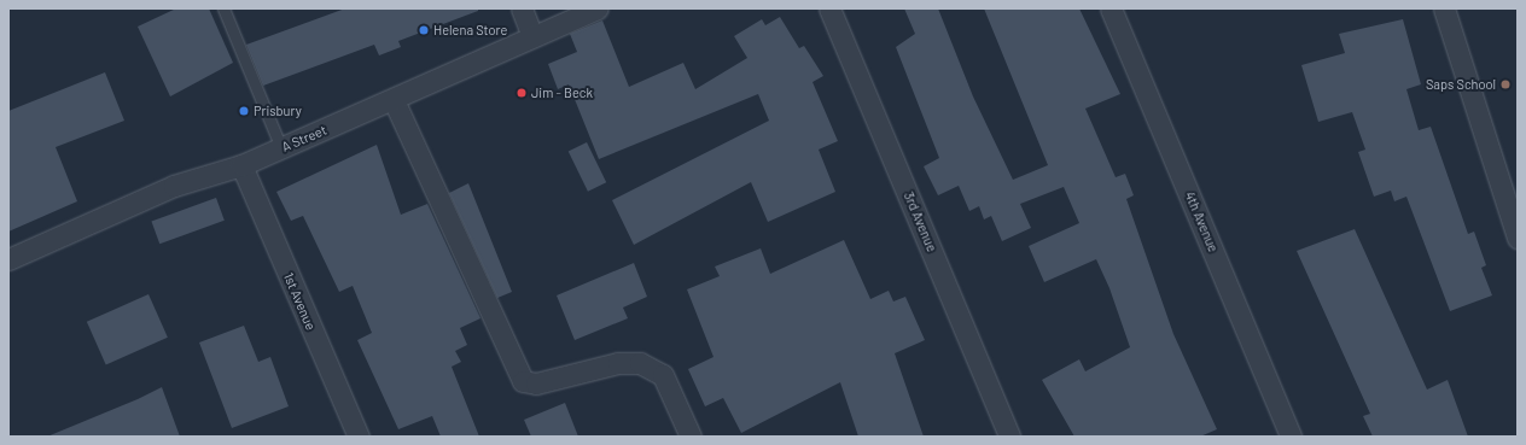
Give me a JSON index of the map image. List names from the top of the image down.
{
  "streets": {
    "street": [
      "A Street",
      "3rd Avenue",
      "4th Avenue",
      "1st Avenue"
    ]
  },
  "crossings": [
    ["A Street", "1st Avenue"]
  ],
  "places": [
    "Helena Store",
    "Saps School",
    "Jim - Beck",
    "Prisbury"
  ]
}
